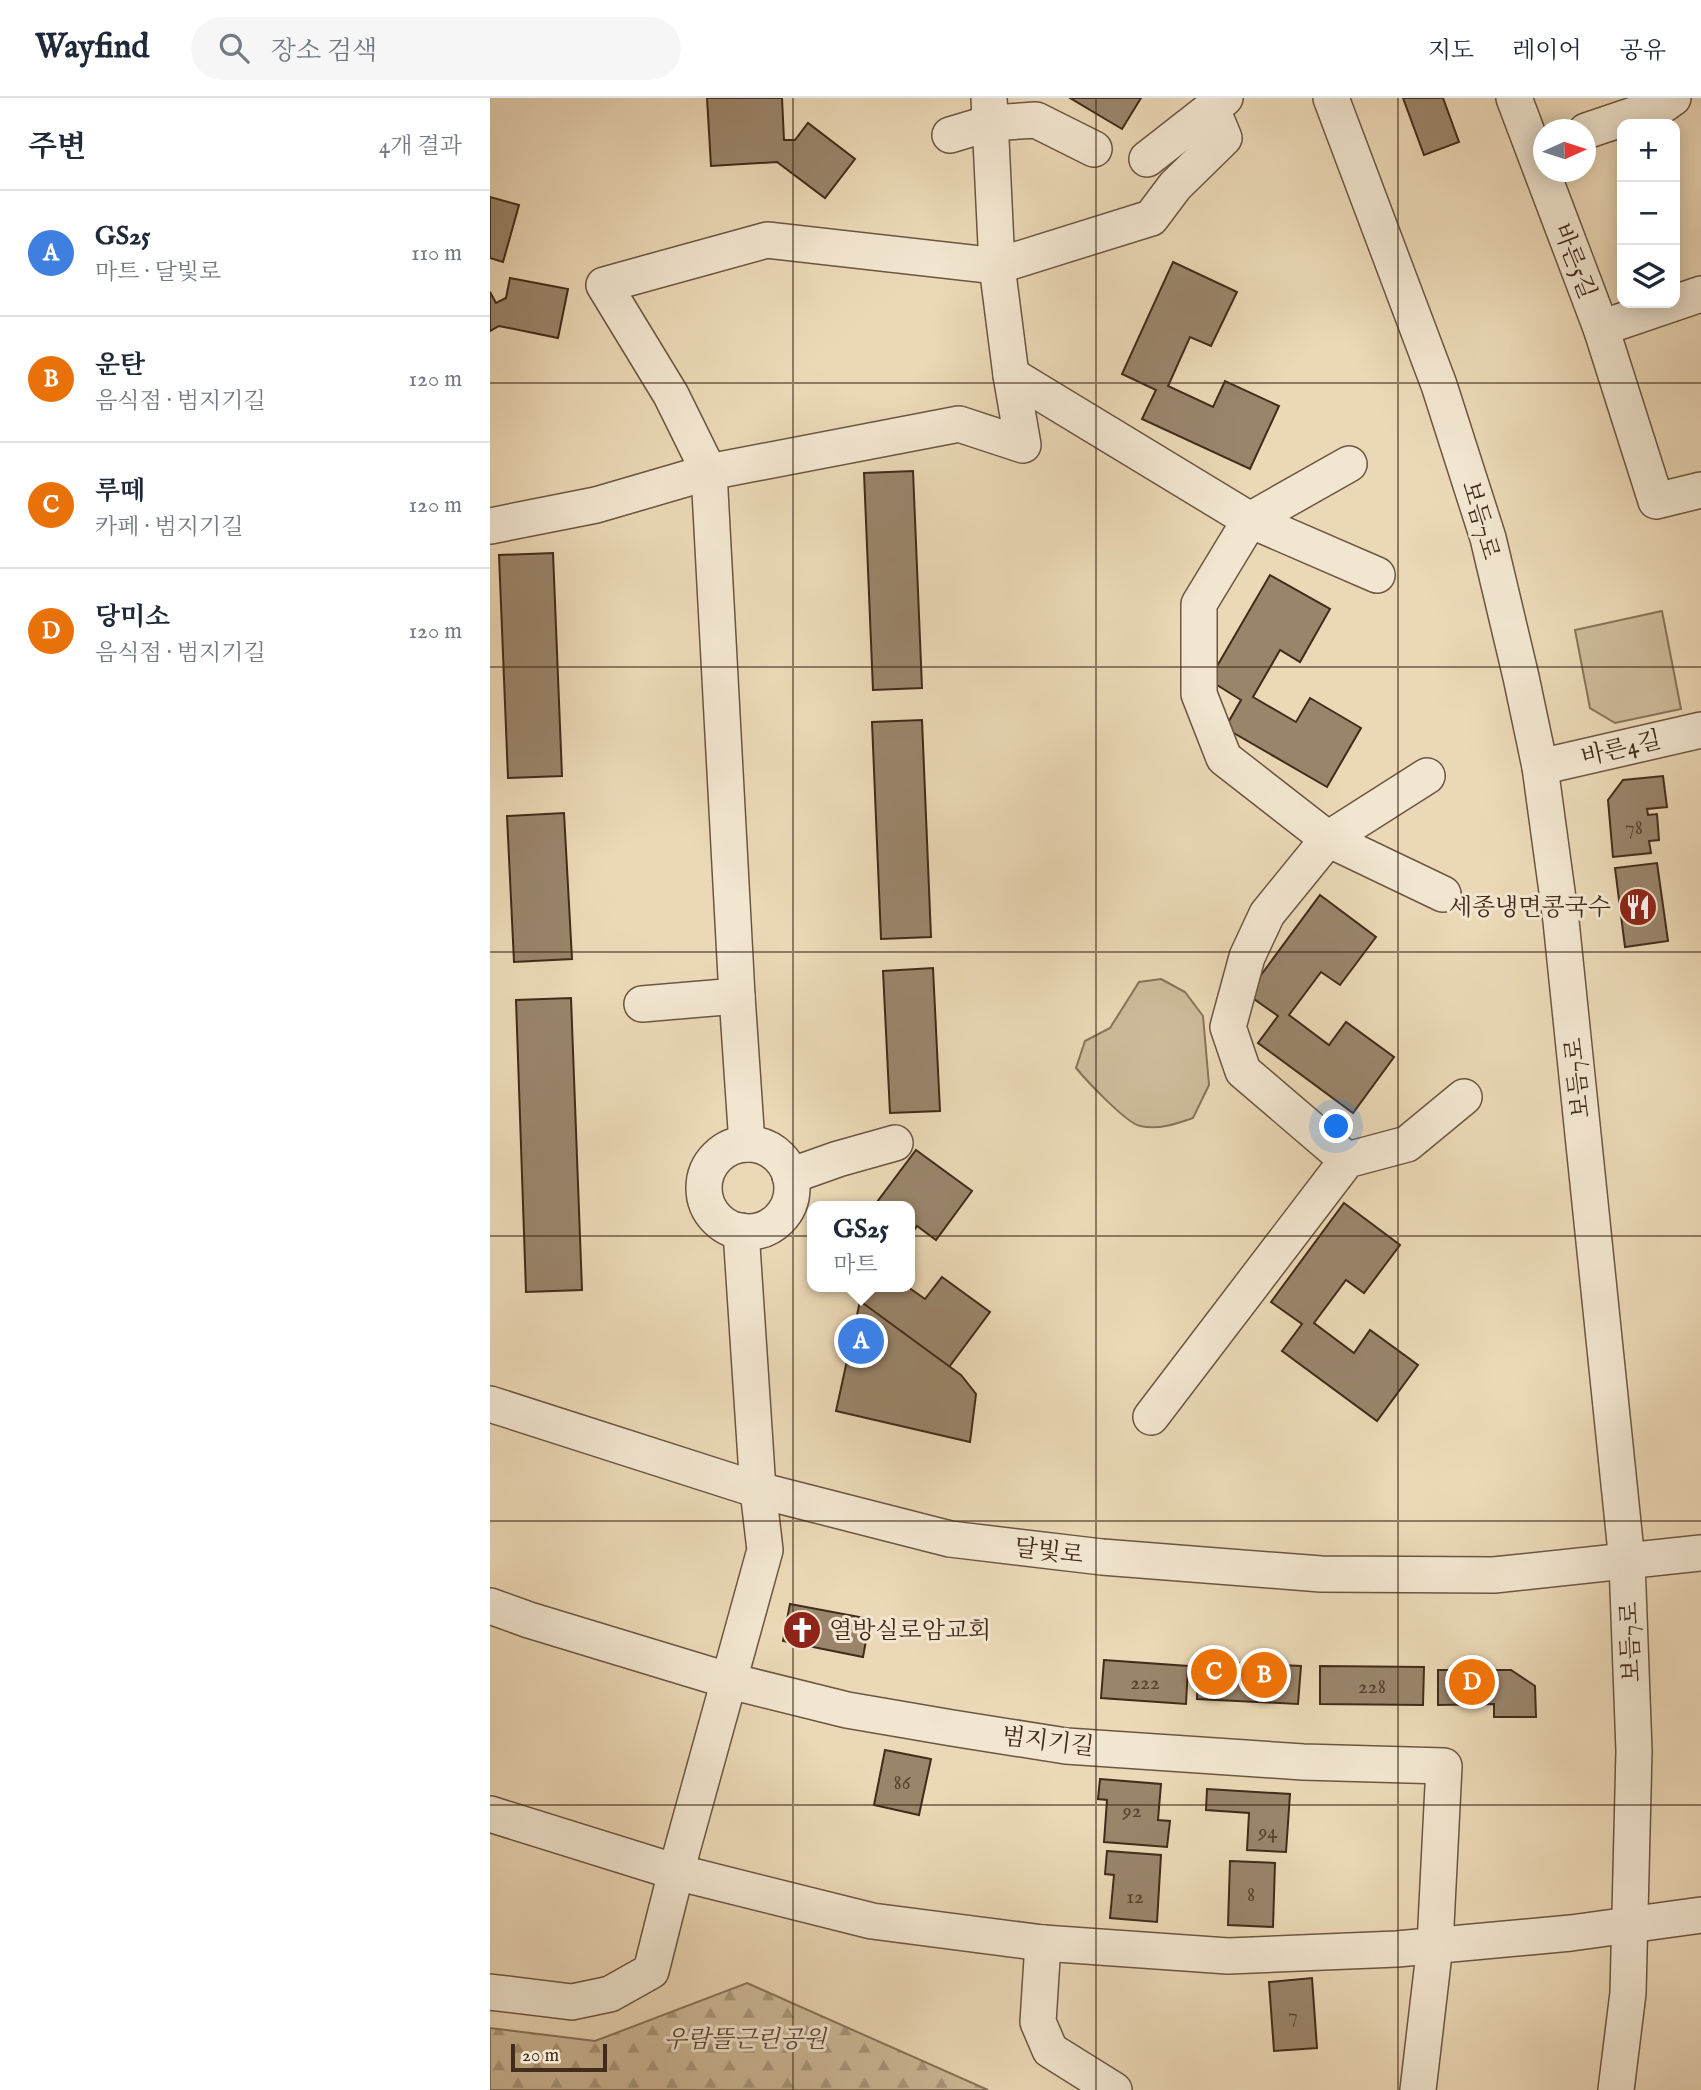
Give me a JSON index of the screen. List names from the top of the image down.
{
  "streets": {
    "street": [
      "바른5길",
      "보듬7로",
      "바른4길",
      "달빛로",
      "범지기길"
    ]
  },
  "crossings": [
    ["보듬7로", "바른4길"],
    ["보듬7로", "달빛로"]
  ],
  "parks": ["우람뜰근린공원"],
  "places": {
    "restaurant": ["세종냉면콩국수"],
    "church": ["열방실로암교회"]
  },
  "house_numbers": [
    "78",
    "222",
    "228",
    "86",
    "92",
    "94",
    "8",
    "12",
    "7"
  ],
  "scale_bar": "20 m",
  "north": "right",
  "page": {
    "header": "Wayfind",
    "search": "장소 검색",
    "nav": ["지도", "레이어", "공유"],
    "heading": ["주변", "4개 결과"],
    "map_buttons": ["+", "−"],
    "list": [
      {
        "mark": "A",
        "name": "GS25",
        "note": "마트 · 달빛로",
        "value": "110 m"
      },
      {
        "mark": "B",
        "name": "운탄",
        "note": "음식점 · 범지기길",
        "value": "120 m"
      },
      {
        "mark": "C",
        "name": "루떼",
        "note": "카페 · 범지기길",
        "value": "120 m"
      },
      {
        "mark": "D",
        "name": "당미소",
        "note": "음식점 · 범지기길",
        "value": "120 m"
      }
    ],
    "popup": ["GS25", "마트"],
    "pins": [
      "A",
      "C",
      "B",
      "D"
    ],
    "scale": "20 m"
  }
}
